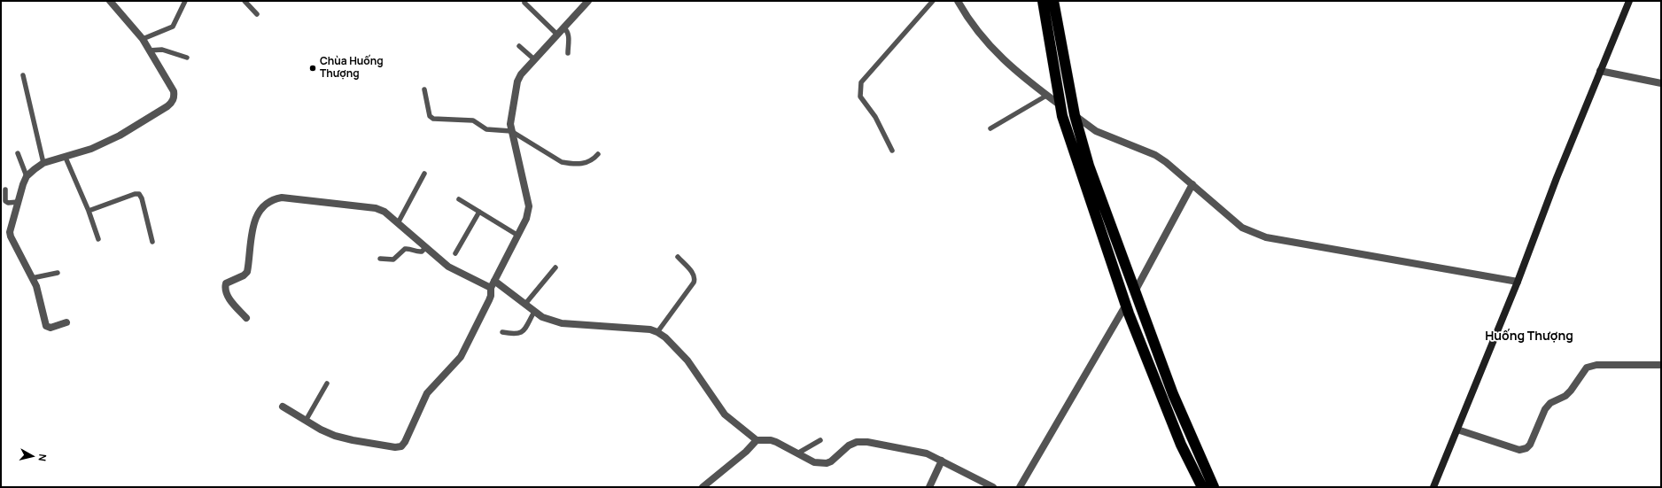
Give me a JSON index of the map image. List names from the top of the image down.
{
  "districts": ["Huống Thượng"],
  "places": ["Chùa Huống Thượng"],
  "north": "right"
}
